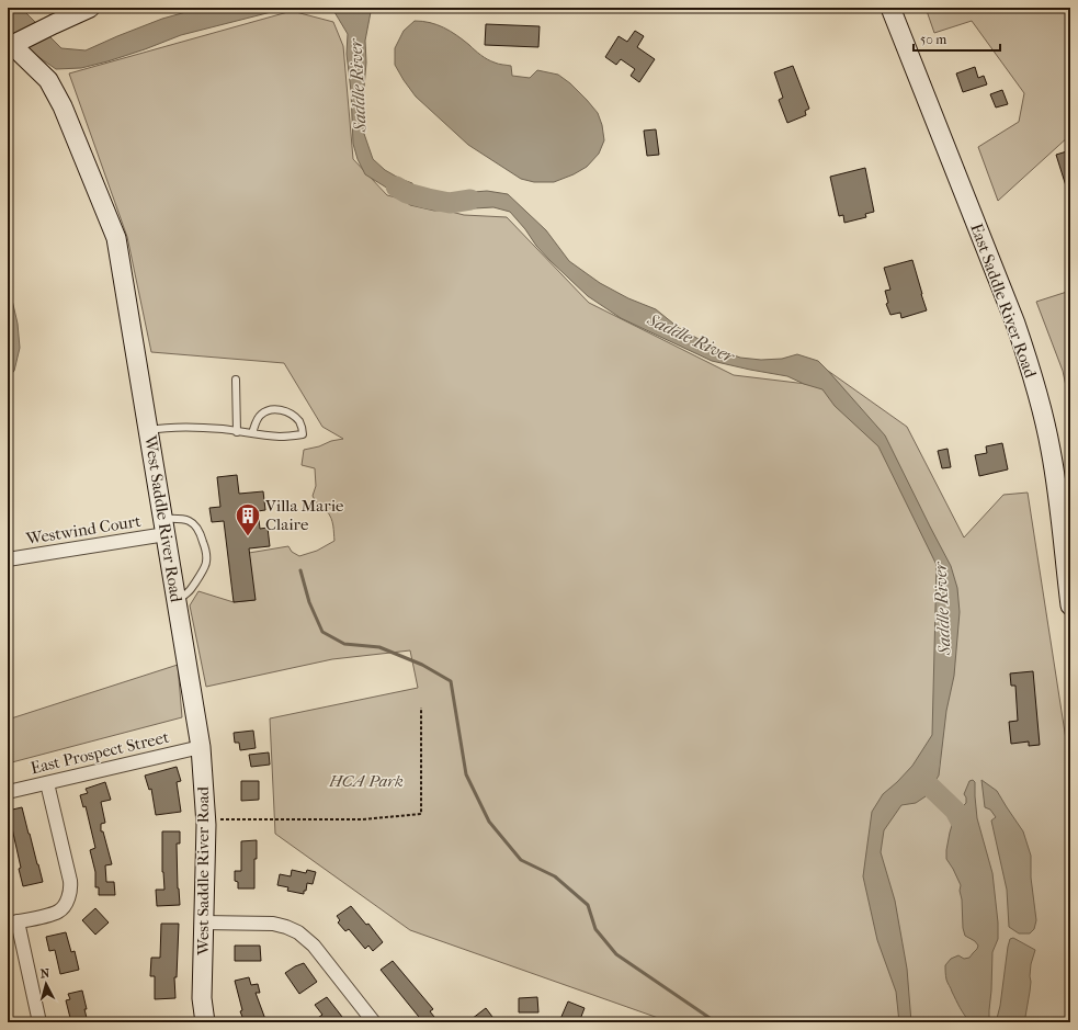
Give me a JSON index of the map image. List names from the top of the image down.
{
  "streets": {
    "street": [
      "East Saddle River Road",
      "West Saddle River Road",
      "Westwind Court",
      "East Prospect Street"
    ]
  },
  "crossings": [
    ["West Saddle River Road", "Westwind Court"],
    ["West Saddle River Road", "East Prospect Street"]
  ],
  "water": ["Saddle River"],
  "parks": ["HCA Park"],
  "places": {
    "building": ["Villa Marie Claire"]
  },
  "scale_bar": "50 m",
  "north": "top"
}
